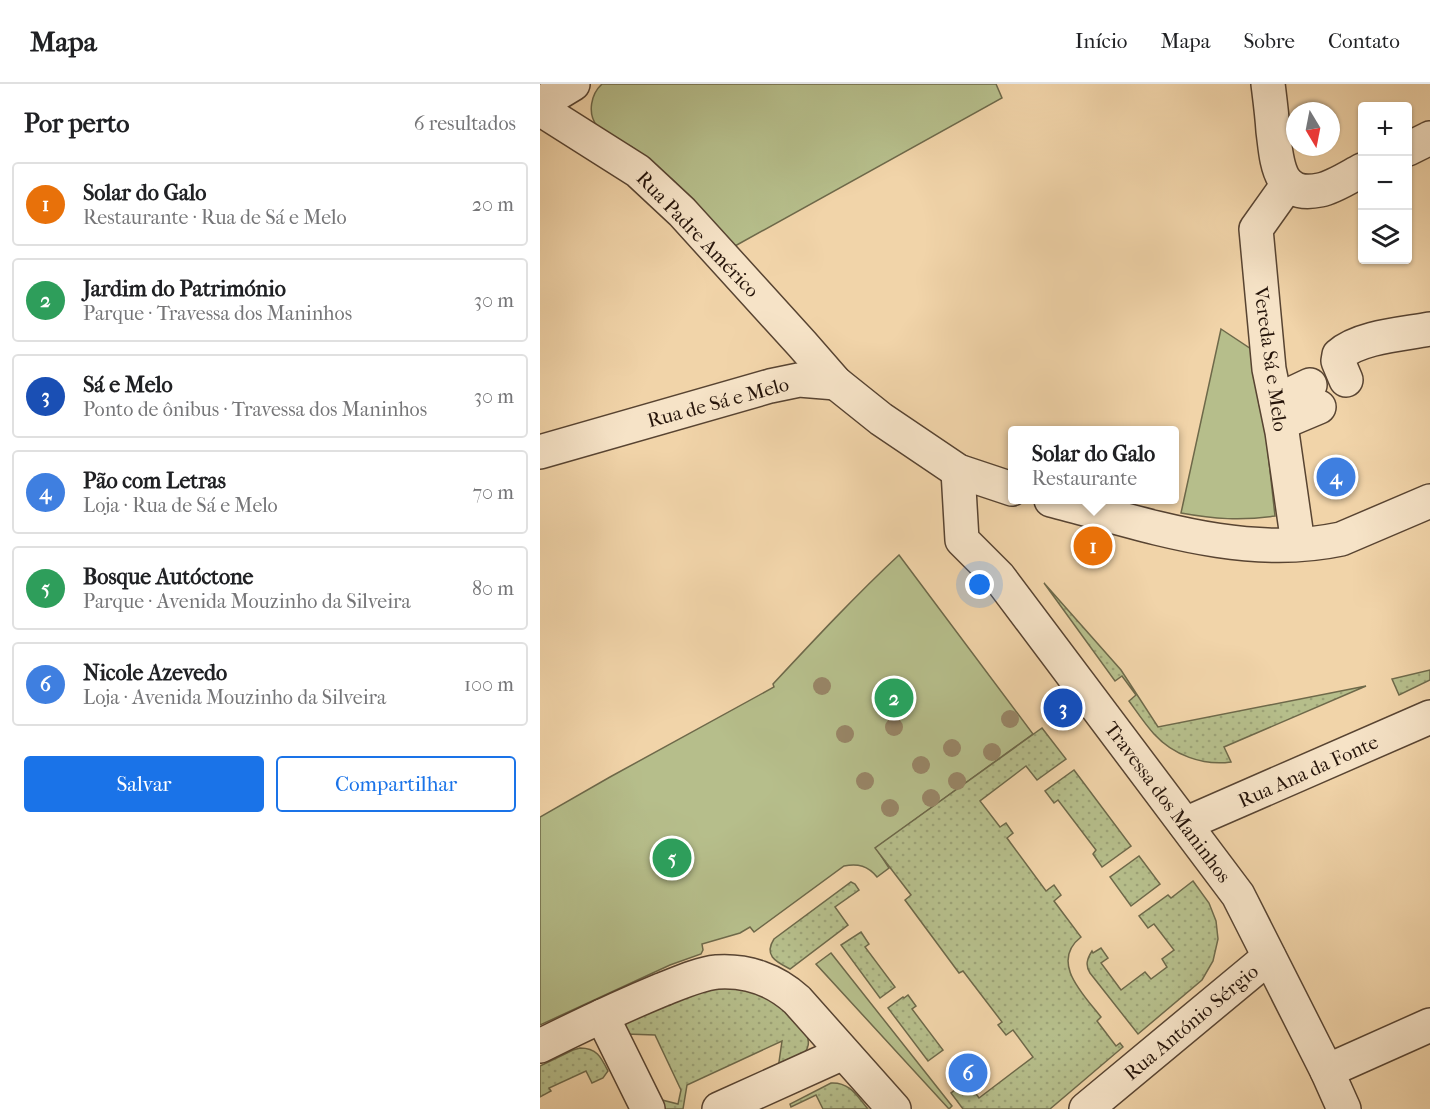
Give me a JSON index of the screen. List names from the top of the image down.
{
  "streets": {
    "street": [
      "Rua Padre Américo",
      "Vereda Sá e Melo",
      "Rua de Sá e Melo",
      "Rua Ana da Fonte",
      "Travessa dos Maninhos",
      "Rua António Sérgio"
    ]
  },
  "crossings": [
    ["Rua Padre Américo", "Rua de Sá e Melo"],
    ["Rua Ana da Fonte", "Travessa dos Maninhos"],
    ["Travessa dos Maninhos", "Rua António Sérgio"]
  ],
  "north": "bottom",
  "page": {
    "header": "Mapa",
    "nav": [
      "Início",
      "Mapa",
      "Sobre",
      "Contato"
    ],
    "heading": ["Por perto", "6 resultados"],
    "map_buttons": ["+", "−"],
    "list": [
      {
        "mark": "1",
        "name": "Solar do Galo",
        "note": "Restaurante · Rua de Sá e Melo",
        "value": "20 m"
      },
      {
        "mark": "2",
        "name": "Jardim do Património",
        "note": "Parque · Travessa dos Maninhos",
        "value": "30 m"
      },
      {
        "mark": "3",
        "name": "Sá e Melo",
        "note": "Ponto de ônibus · Travessa dos Maninhos",
        "value": "30 m"
      },
      {
        "mark": "4",
        "name": "Pão com Letras",
        "note": "Loja · Rua de Sá e Melo",
        "value": "70 m"
      },
      {
        "mark": "5",
        "name": "Bosque Autóctone",
        "note": "Parque · Avenida Mouzinho da Silveira",
        "value": "80 m"
      },
      {
        "mark": "6",
        "name": "Nicole Azevedo",
        "note": "Loja · Avenida Mouzinho da Silveira",
        "value": "100 m"
      }
    ],
    "popup": ["Solar do Galo", "Restaurante"],
    "pins": [
      "4",
      "1",
      "2",
      "3",
      "5",
      "6"
    ],
    "buttons": ["Salvar", "Compartilhar"]
  }
}
